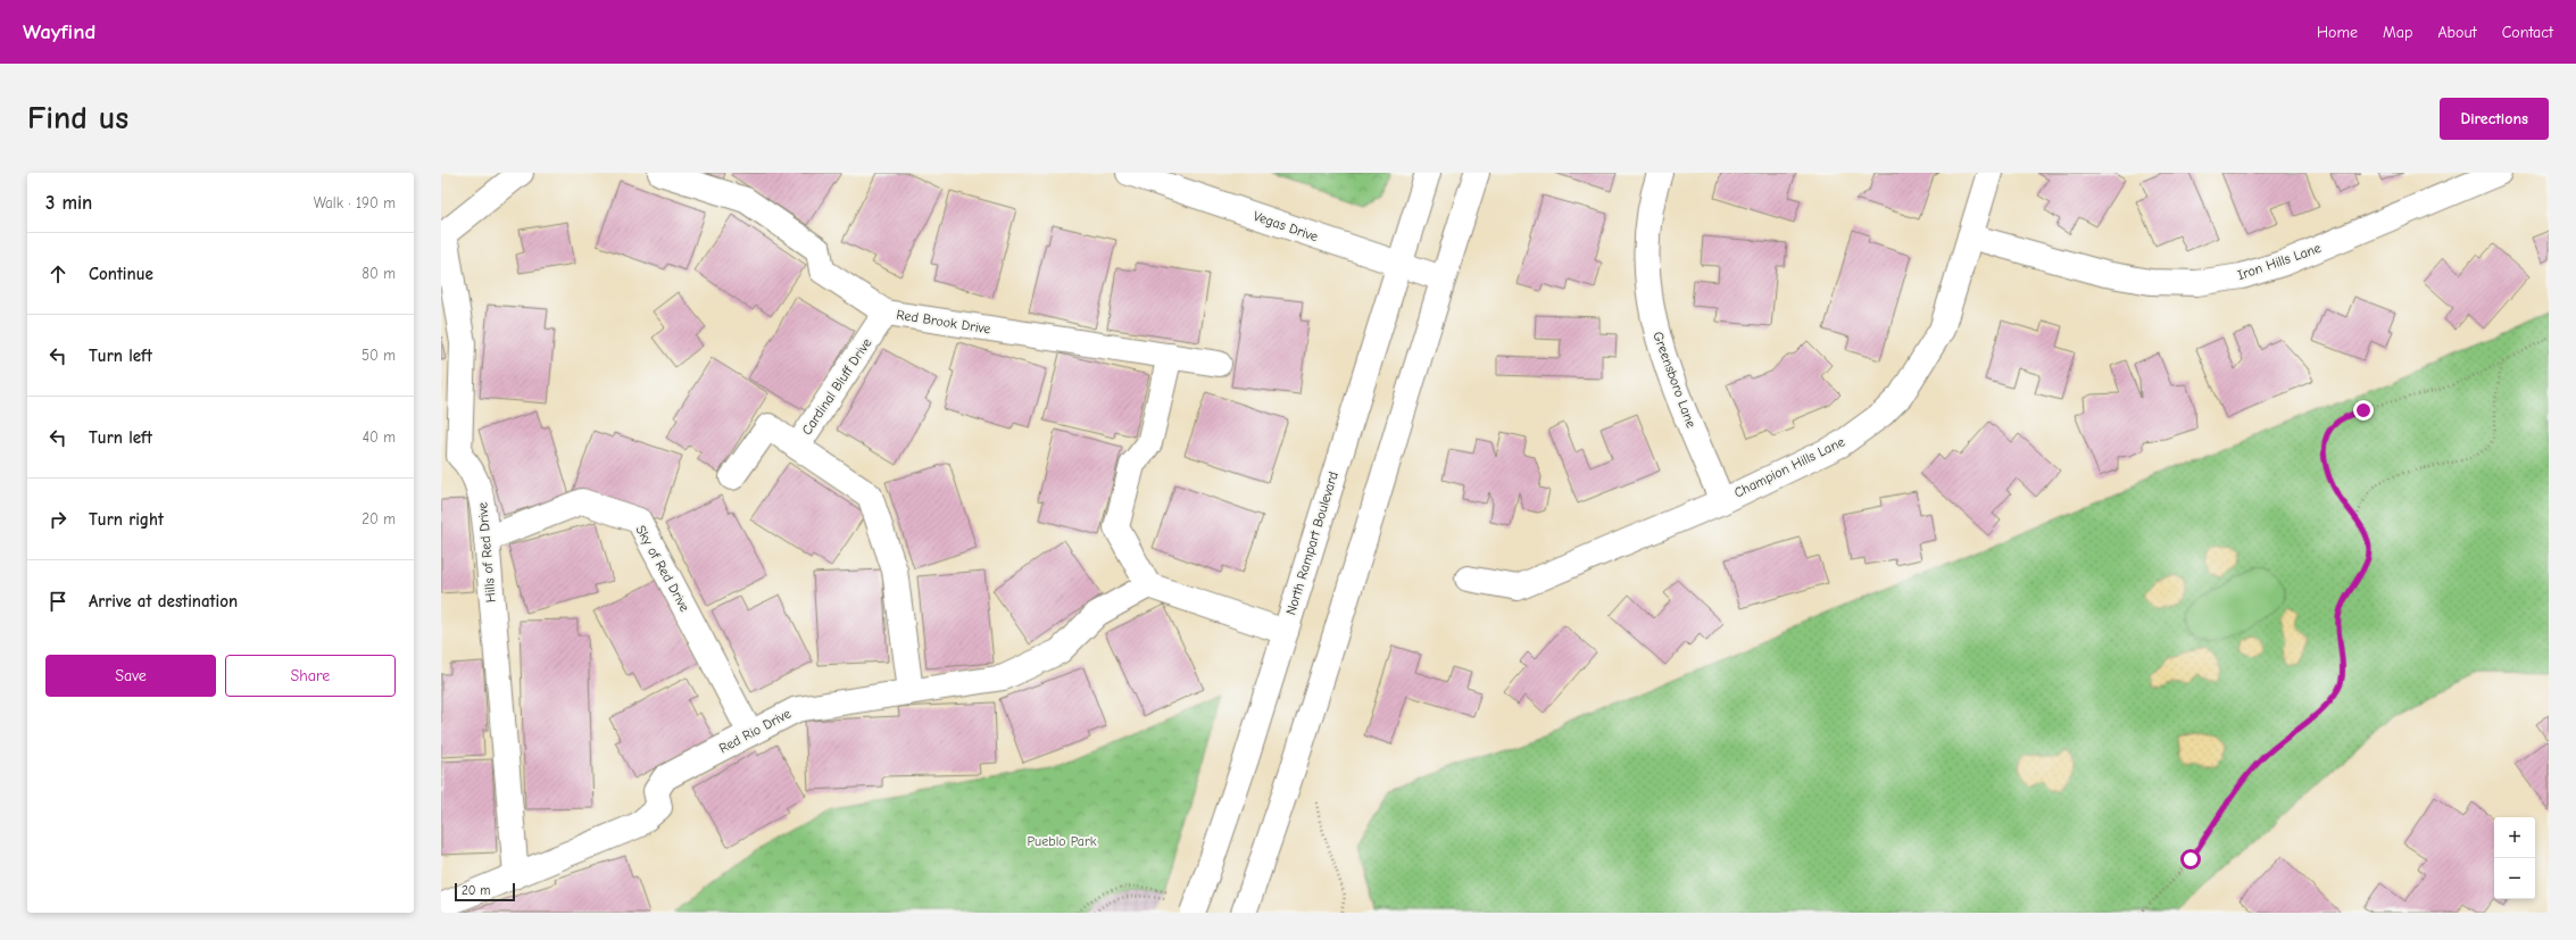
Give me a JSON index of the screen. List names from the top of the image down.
{
  "streets": {
    "street": [
      "Vegas Drive",
      "Iron Hills Lane",
      "Red Brook Drive",
      "Greensboro Lane",
      "Cardinal Bluff Drive",
      "Champion Hills Lane",
      "North Rampart Boulevard",
      "Hills of Red Drive",
      "Sky of Red Drive",
      "Red Rio Drive"
    ]
  },
  "crossings": [
    ["Vegas Drive", "North Rampart Boulevard"],
    ["Iron Hills Lane", "Champion Hills Lane"],
    ["Red Brook Drive", "Cardinal Bluff Drive"],
    ["Greensboro Lane", "Champion Hills Lane"],
    ["Cardinal Bluff Drive", "Red Rio Drive"],
    ["Hills of Red Drive", "Sky of Red Drive"],
    ["Hills of Red Drive", "Red Rio Drive"],
    ["Sky of Red Drive", "Red Rio Drive"]
  ],
  "parks": ["Pueblo Park"],
  "scale_bar": "20 m",
  "page": {
    "header": "Wayfind",
    "nav": [
      "Home",
      "Map",
      "About",
      "Contact"
    ],
    "buttons": [
      "Directions",
      ["Save", "Share"]
    ],
    "title": "Find us",
    "heading": ["3 min", "Walk · 190 m"],
    "list": [
      ["Continue", "80 m"],
      ["Turn left", "50 m"],
      ["Turn left", "40 m"],
      ["Turn right", "20 m"],
      "Arrive at destination"
    ],
    "map_buttons": ["+", "−"],
    "scale": "20 m"
  }
}
